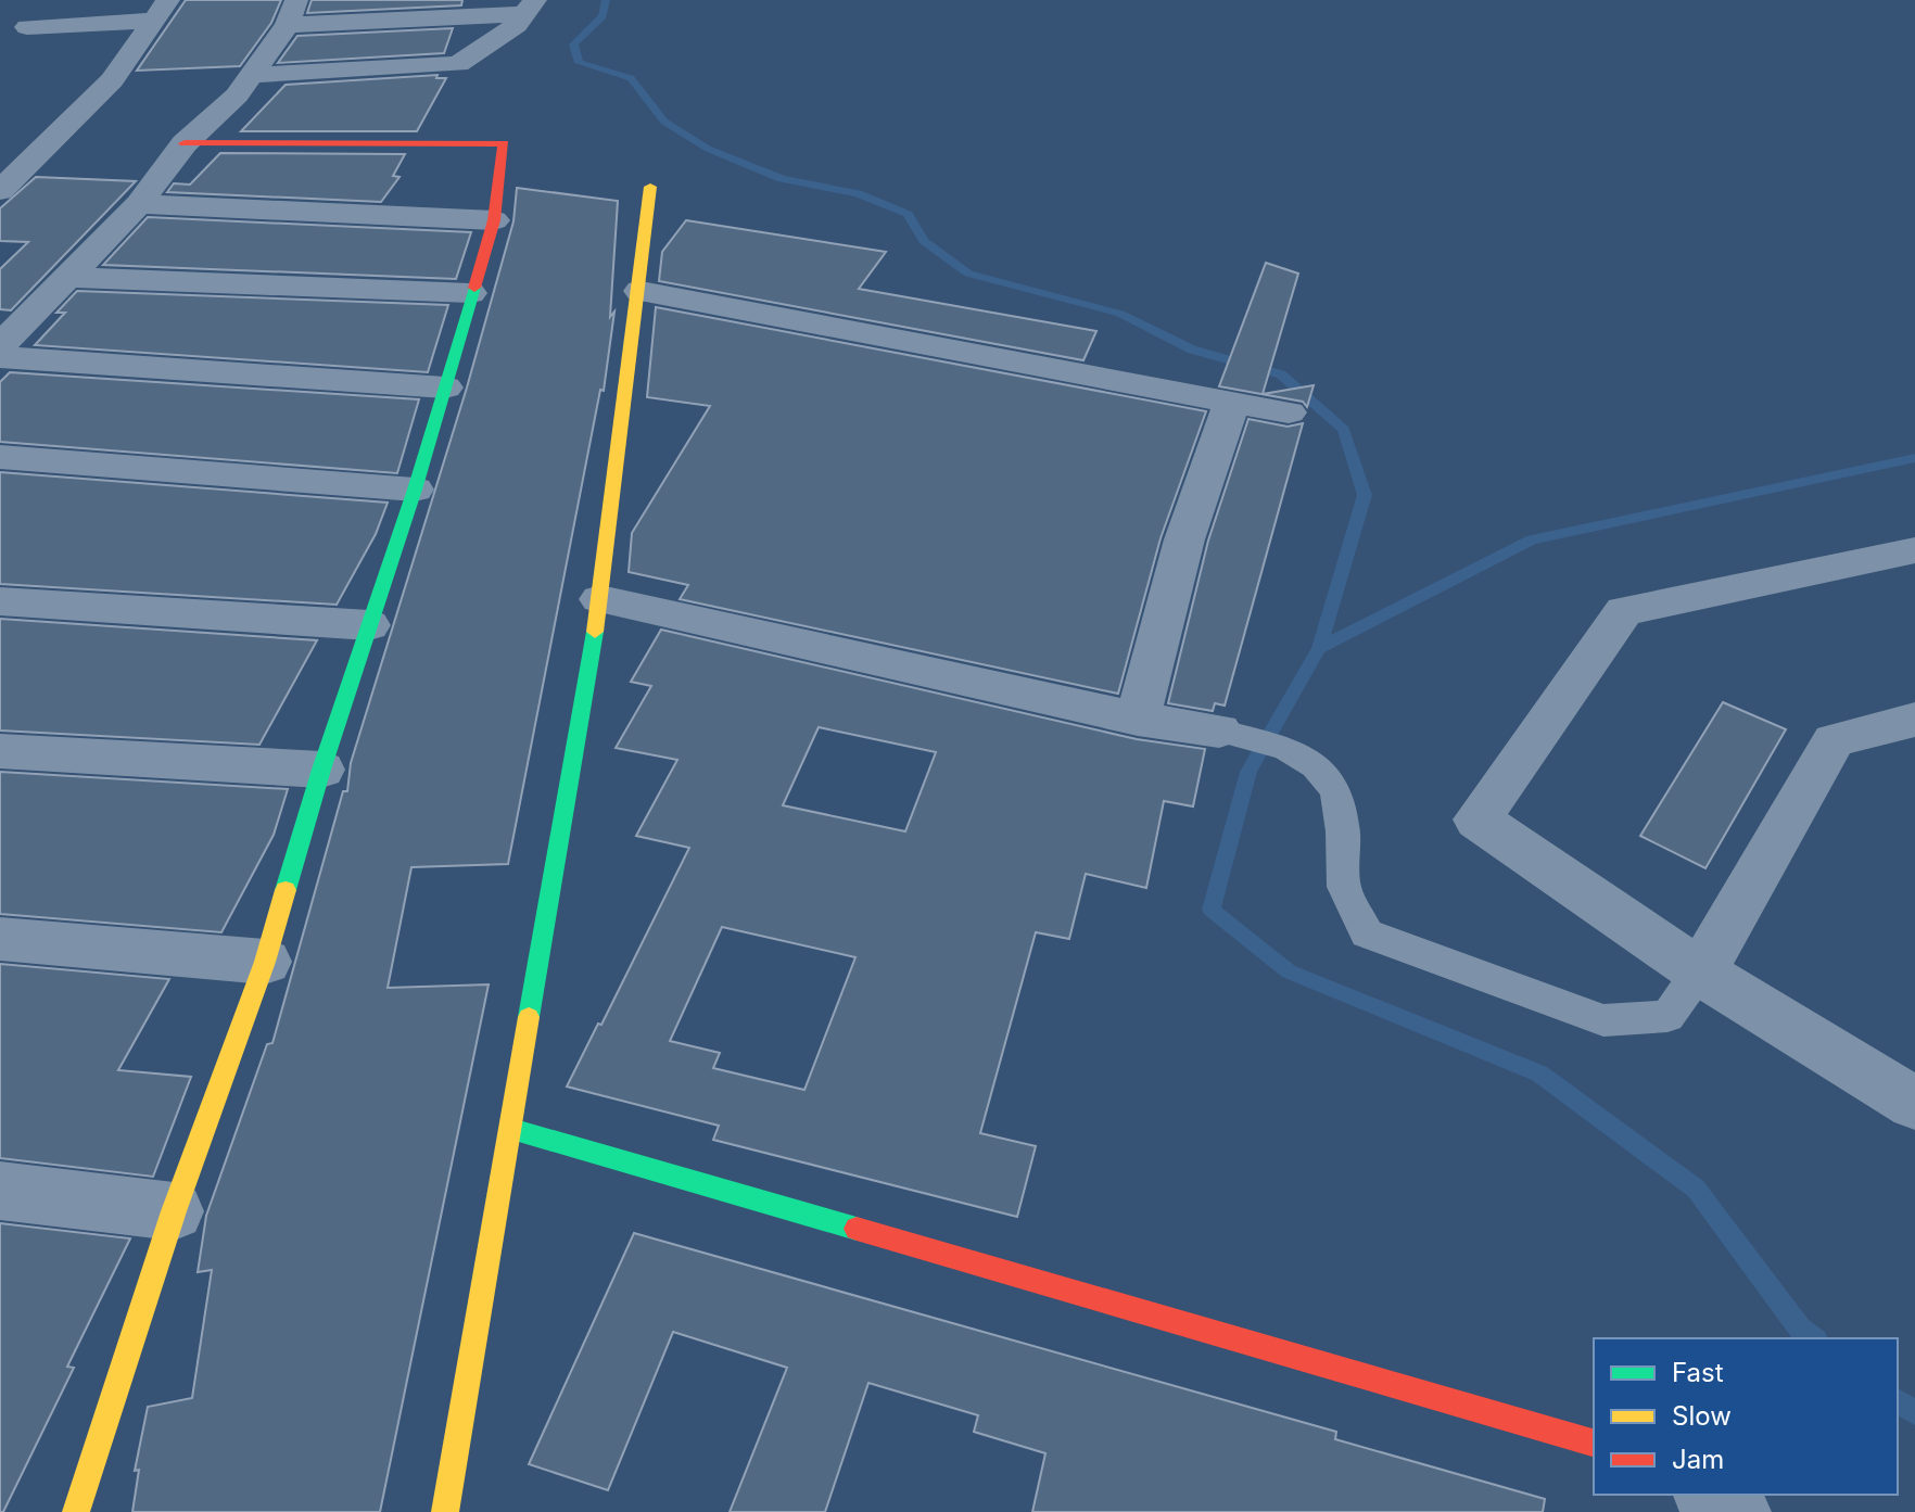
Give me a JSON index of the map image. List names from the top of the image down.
{
  "legend": ["Fast", "Slow", "Jam"]
}
